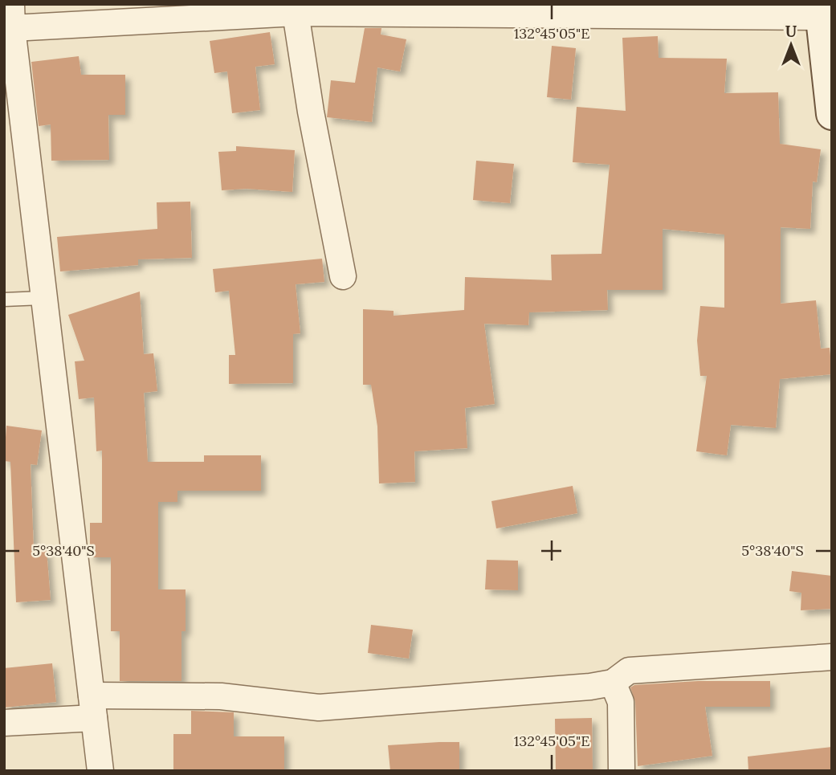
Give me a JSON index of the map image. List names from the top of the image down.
{
  "north": "top",
  "coordinates": ["132°45'05\"E", "5°38'40\"S"]
}
